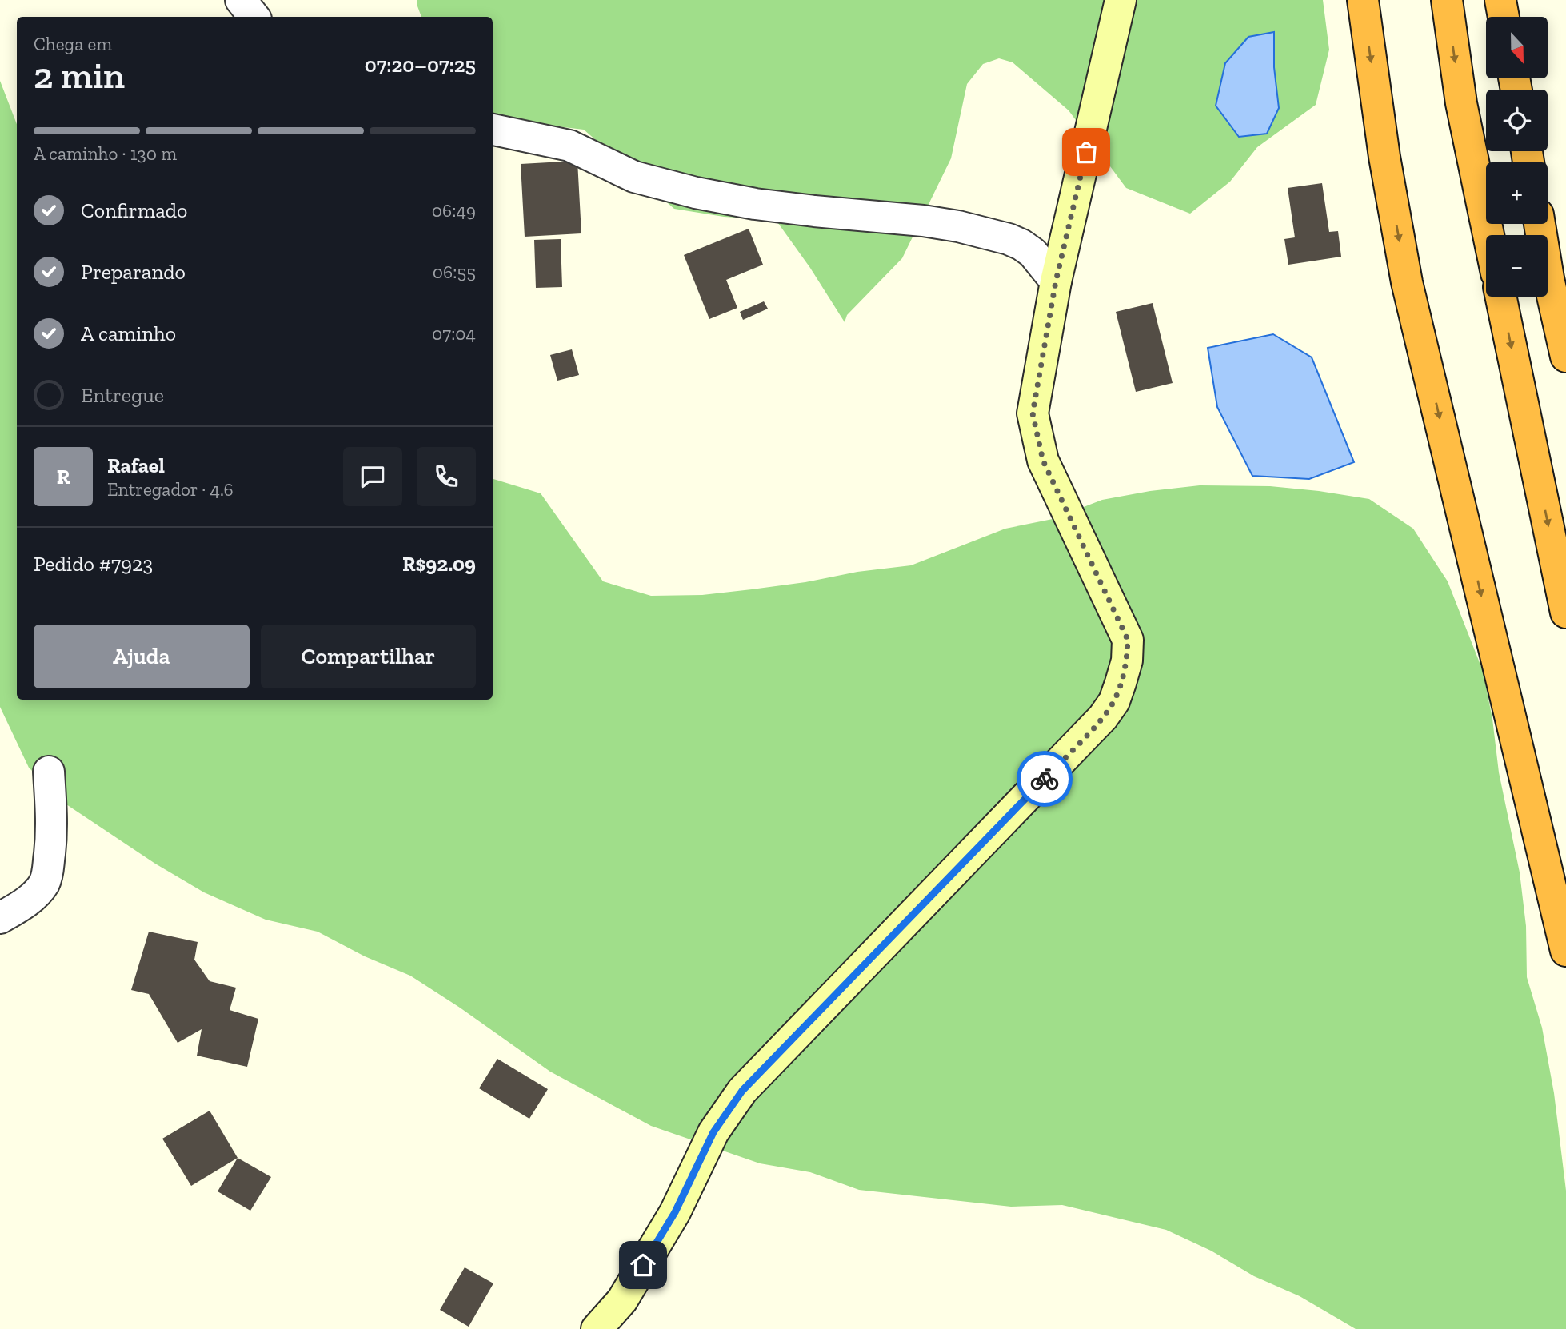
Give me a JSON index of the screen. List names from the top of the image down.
{
  "north": "bottom",
  "page": {
    "map_buttons": ["+", "−"],
    "heading": ["2 min", "Chega em", "07:20–07:25"],
    "panel": [
      "Rafael",
      "Entregador · 4.6",
      "Pedido #7923",
      "R$92.09"
    ],
    "bar": "A caminho · 130 m",
    "list": [
      ["Confirmado", "06:49"],
      ["Preparando", "06:55"],
      ["A caminho", "07:04"],
      "Entregue"
    ],
    "round": "R",
    "buttons": ["Ajuda", "Compartilhar"]
  }
}
